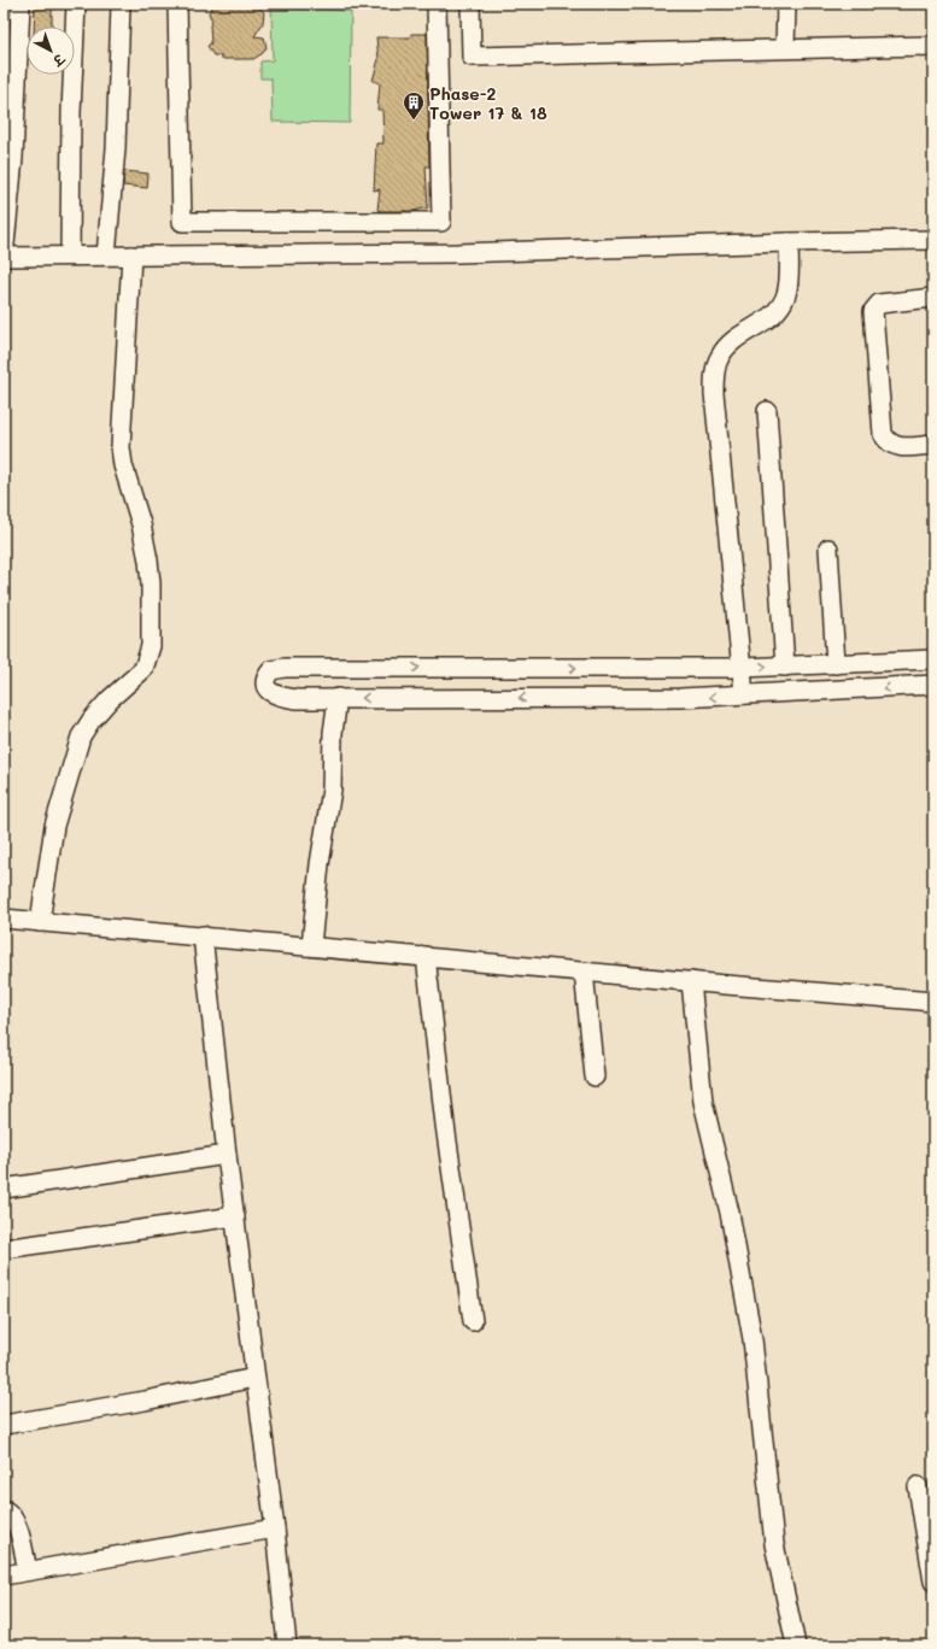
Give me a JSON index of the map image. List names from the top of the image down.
{
  "places": {
    "building": ["Phase-2 Tower 17 & 18"]
  },
  "north": "bottom right"
}
